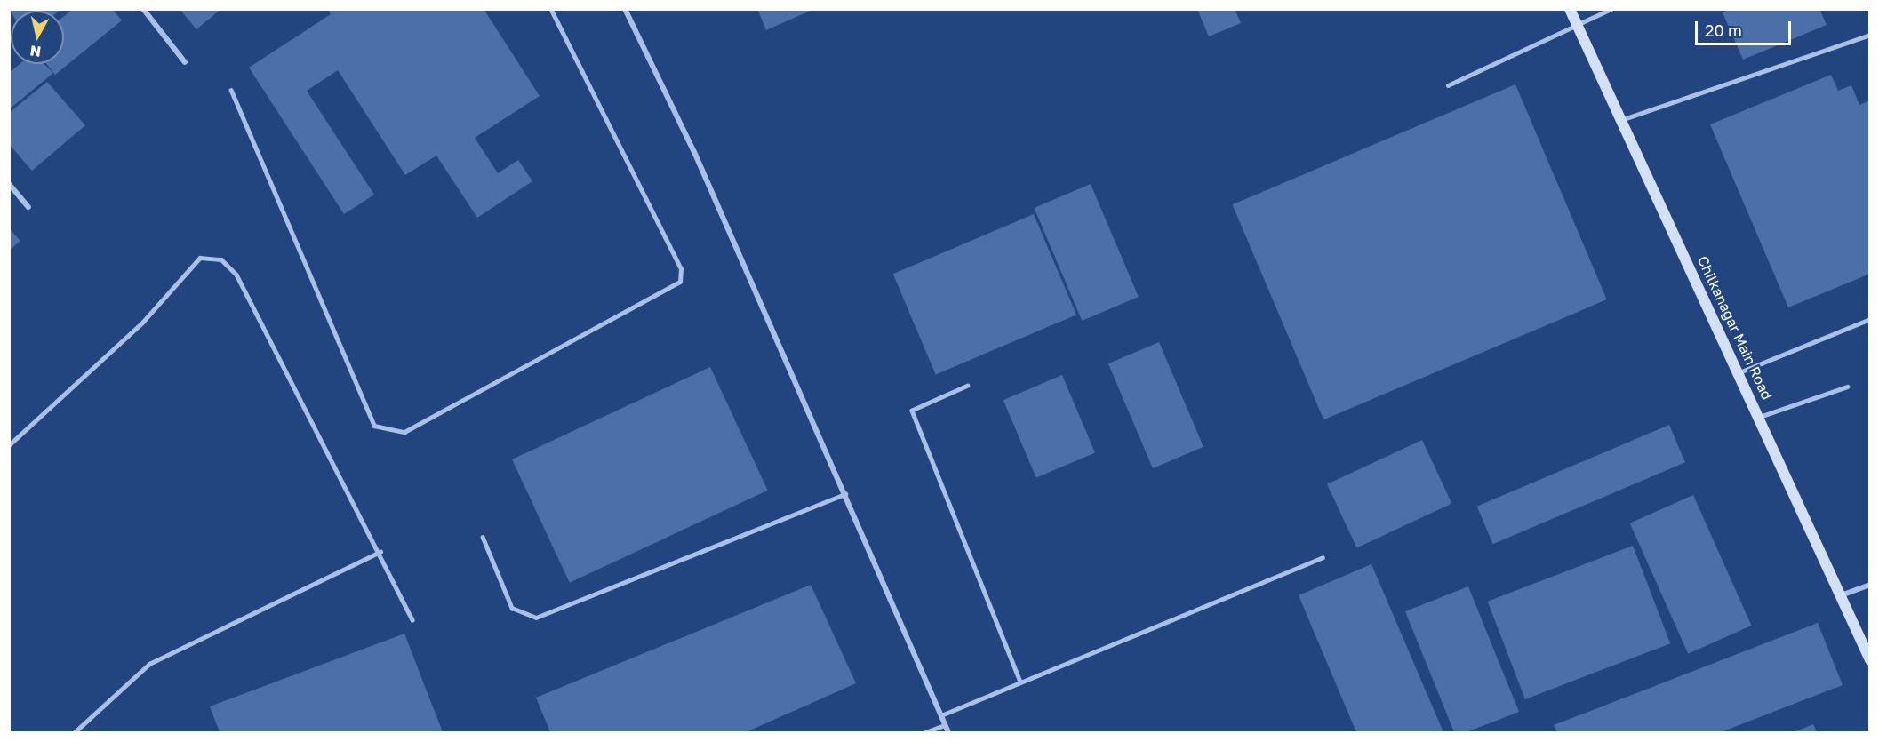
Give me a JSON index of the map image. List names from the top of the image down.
{
  "streets": {
    "main road": ["Chilkanagar Main Road"]
  },
  "scale_bar": "20 m",
  "north": "bottom"
}
